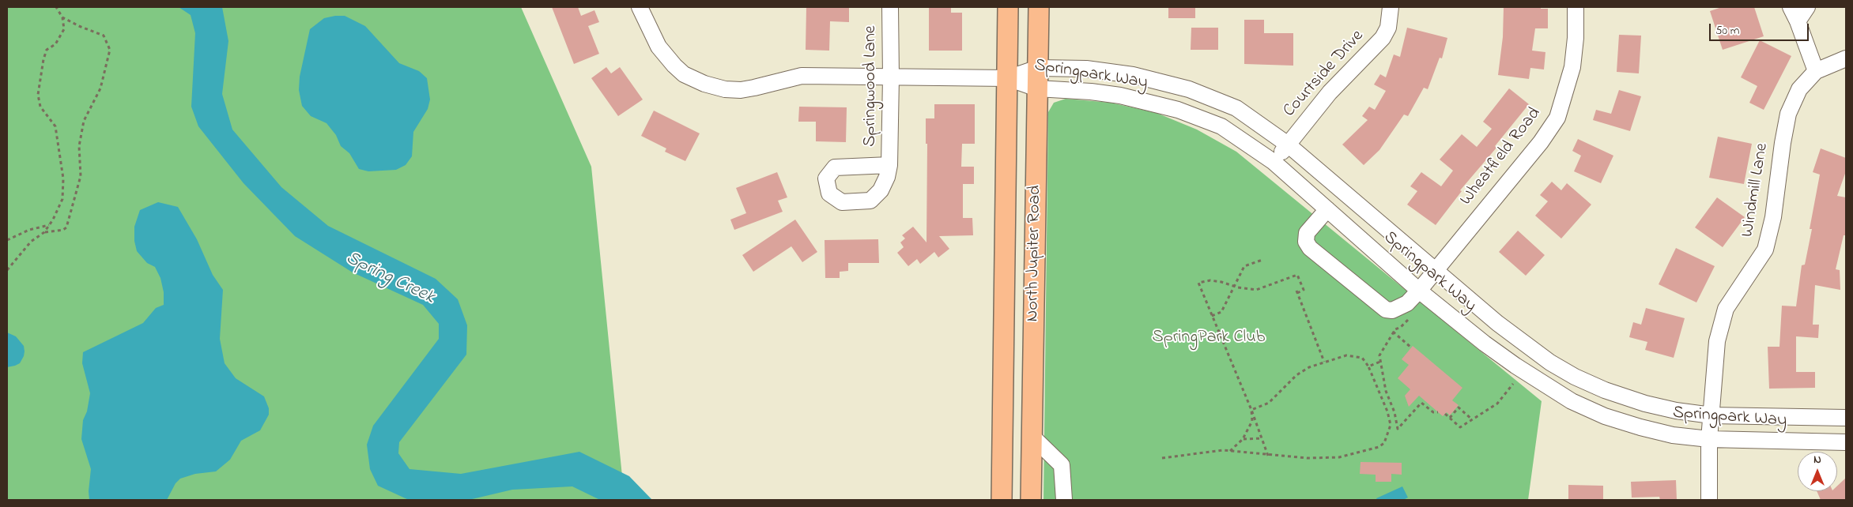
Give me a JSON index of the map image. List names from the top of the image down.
{
  "streets": {
    "main road": ["North Jupiter Road"],
    "street": [
      "Courtside Drive",
      "Springpark Way",
      "Springwood Lane",
      "Wheatfield Road",
      "Windmill Lane"
    ]
  },
  "crossings": [
    ["Courtside Drive", "Springpark Way"],
    ["Springpark Way", "Springwood Lane"],
    ["Springpark Way", "Wheatfield Road"],
    ["Springpark Way", "Windmill Lane"],
    ["Springpark Way", "North Jupiter Road"]
  ],
  "water": ["Spring Creek"],
  "parks": ["SpringPark Club"],
  "scale_bar": "50 m",
  "north": "top"
}
